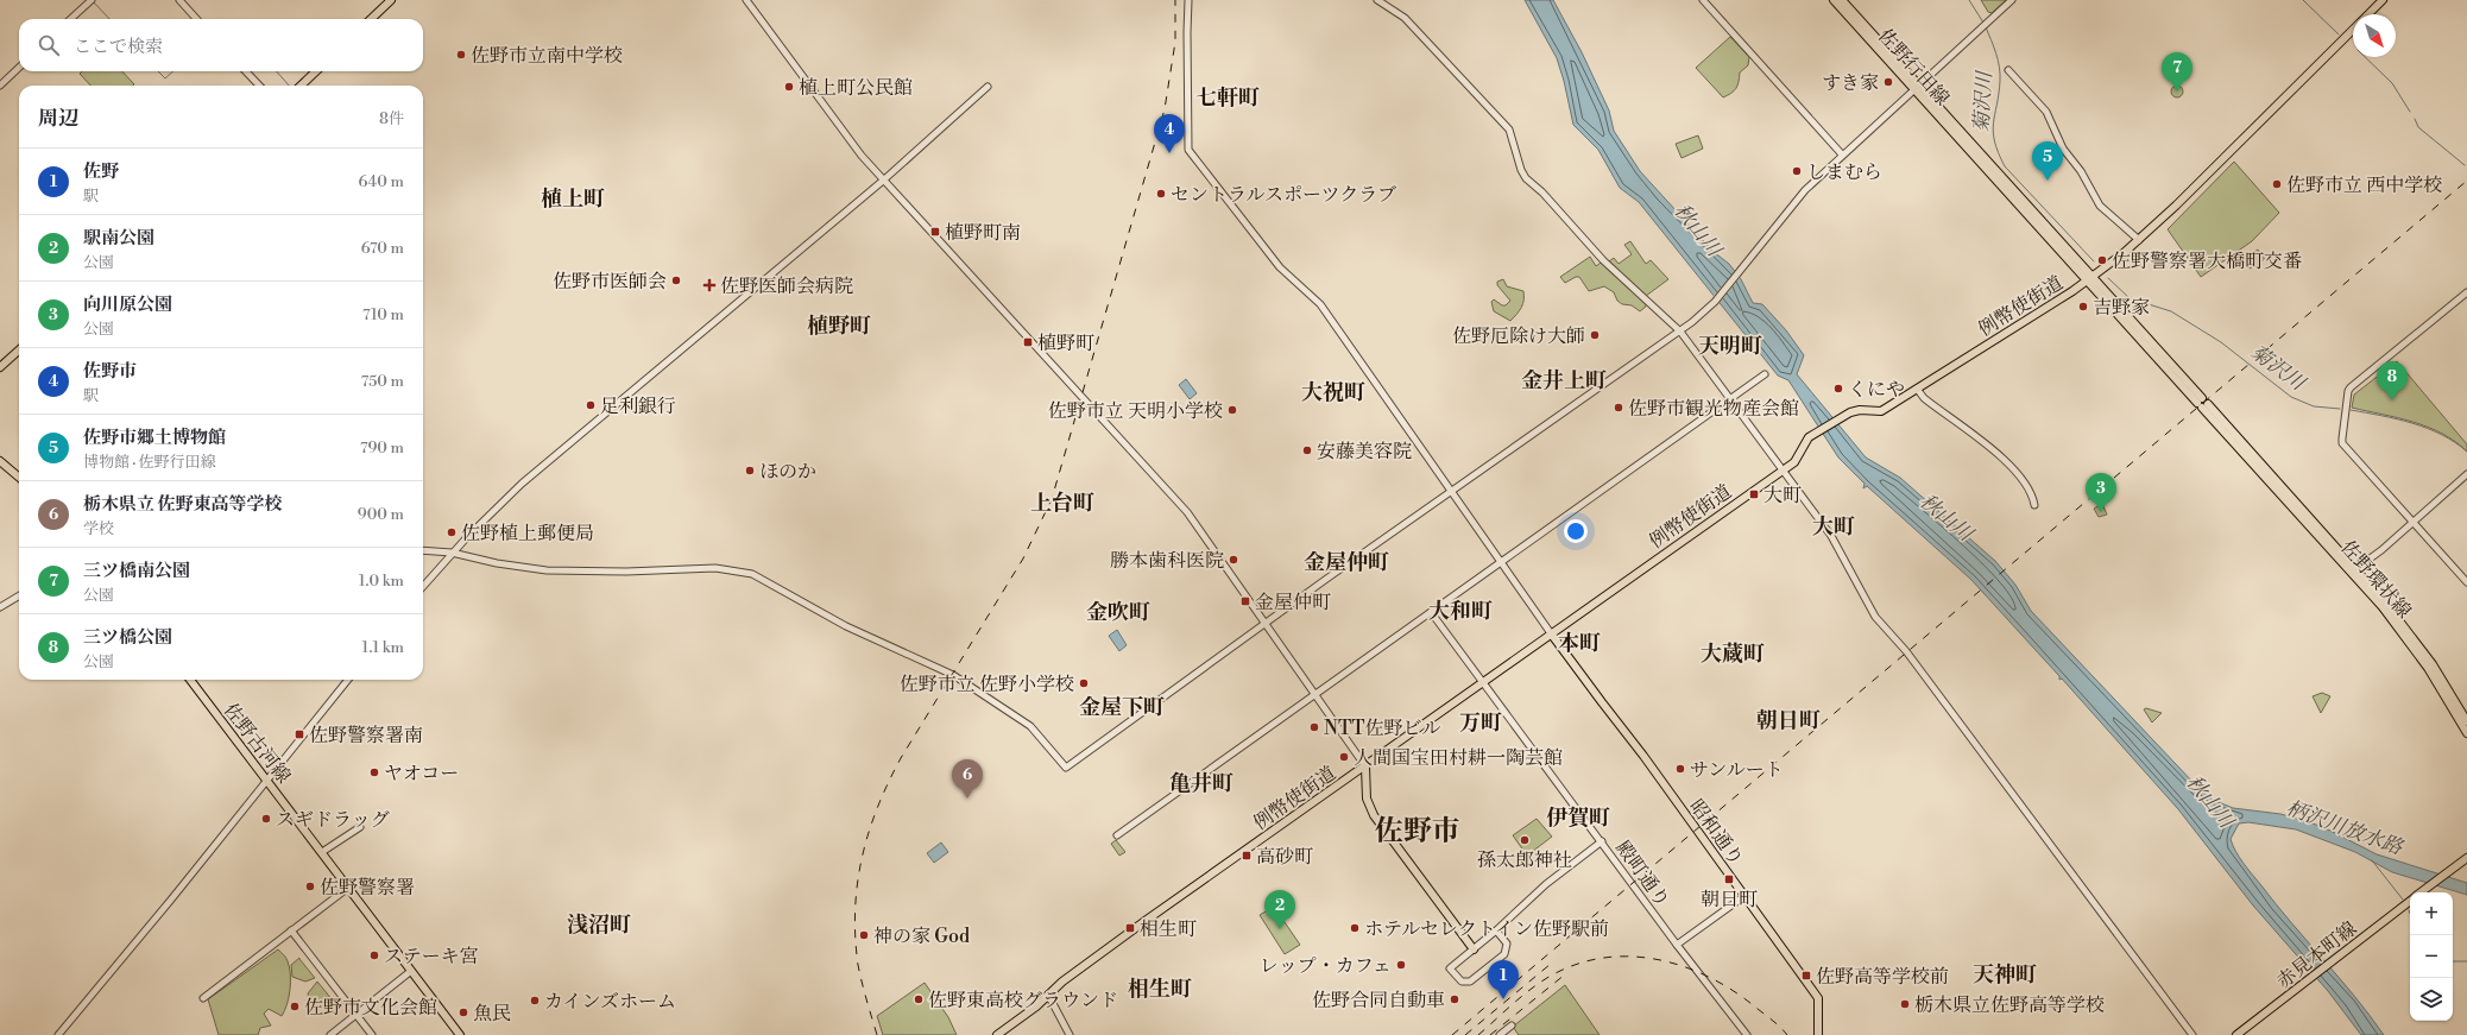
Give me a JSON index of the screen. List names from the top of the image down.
{
  "streets": {
    "main road": [
      "佐野行田線",
      "例幣使街道",
      "佐野環状線",
      "佐野古河線",
      "昭和通り",
      "赤見本町線"
    ],
    "street": ["殿町通り"]
  },
  "crossings": [
    ["佐野行田線", "例幣使街道"],
    ["例幣使街道", "昭和通り"],
    ["例幣使街道", "殿町通り"]
  ],
  "districts": [
    "七軒町",
    "植上町",
    "植野町",
    "天明町",
    "金井上町",
    "大祝町",
    "上台町",
    "大町",
    "金屋仲町",
    "大和町",
    "金吹町",
    "本町",
    "大蔵町",
    "金屋下町",
    "朝日町",
    "万町",
    "亀井町",
    "伊賀町",
    "佐野市",
    "浅沼町",
    "天神町",
    "相生町"
  ],
  "water": ["菊沢川", "秋山川", "柄沢川放水路"],
  "places": {
    "other": [
      "佐野市立南中学校",
      "すき家",
      "植上町公民館",
      "しまむら",
      "佐野市立 西中学校",
      "セントラルスポーツクラブ",
      "佐野警察署大橋町交番",
      "佐野市医師会",
      "吉野家",
      "佐野厄除け大師",
      "くにや",
      "足利銀行",
      "佐野市観光物産会館",
      "佐野市立 天明小学校",
      "安藤美容院",
      "ほのか",
      "佐野植上郵便局",
      "勝本歯科医院",
      "佐野市立 佐野小学校",
      "NTT佐野ビル",
      "人間国宝田村耕一陶芸館",
      "サンルート",
      "ヤオコー",
      "スギドラッグ",
      "孫太郎神社",
      "佐野警察署",
      "ホテルセレクトイン佐野駅前",
      "神の家 God",
      "ステーキ宮",
      "レップ・カフェ",
      "佐野東高校グラウンド",
      "佐野合同自動車",
      "カインズホーム",
      "栃木県立佐野高等学校",
      "佐野市文化会館",
      "魚民"
    ],
    "transit": [
      "植野町南",
      "植野町",
      "大町",
      "金屋仲町",
      "佐野警察署南",
      "高砂町",
      "朝日町",
      "相生町",
      "佐野高等学校前"
    ],
    "health": ["佐野医師会病院"]
  },
  "north": "bottom right",
  "page": {
    "search": "ここで検索",
    "pins": [
      "7",
      "4",
      "5",
      "8",
      "3",
      "6",
      "2",
      "1"
    ],
    "heading": ["周辺", "8件"],
    "list": [
      {
        "mark": "1",
        "name": "佐野",
        "note": "駅",
        "value": "640 m"
      },
      {
        "mark": "2",
        "name": "駅南公園",
        "note": "公園",
        "value": "670 m"
      },
      {
        "mark": "3",
        "name": "向川原公園",
        "note": "公園",
        "value": "710 m"
      },
      {
        "mark": "4",
        "name": "佐野市",
        "note": "駅",
        "value": "750 m"
      },
      {
        "mark": "5",
        "name": "佐野市郷土博物館",
        "note": "博物館 · 佐野行田線",
        "value": "790 m"
      },
      {
        "mark": "6",
        "name": "栃木県立 佐野東高等学校",
        "note": "学校",
        "value": "900 m"
      },
      {
        "mark": "7",
        "name": "三ツ橋南公園",
        "note": "公園",
        "value": "1.0 km"
      },
      {
        "mark": "8",
        "name": "三ツ橋公園",
        "note": "公園",
        "value": "1.1 km"
      }
    ],
    "map_buttons": ["+", "−"]
  }
}
